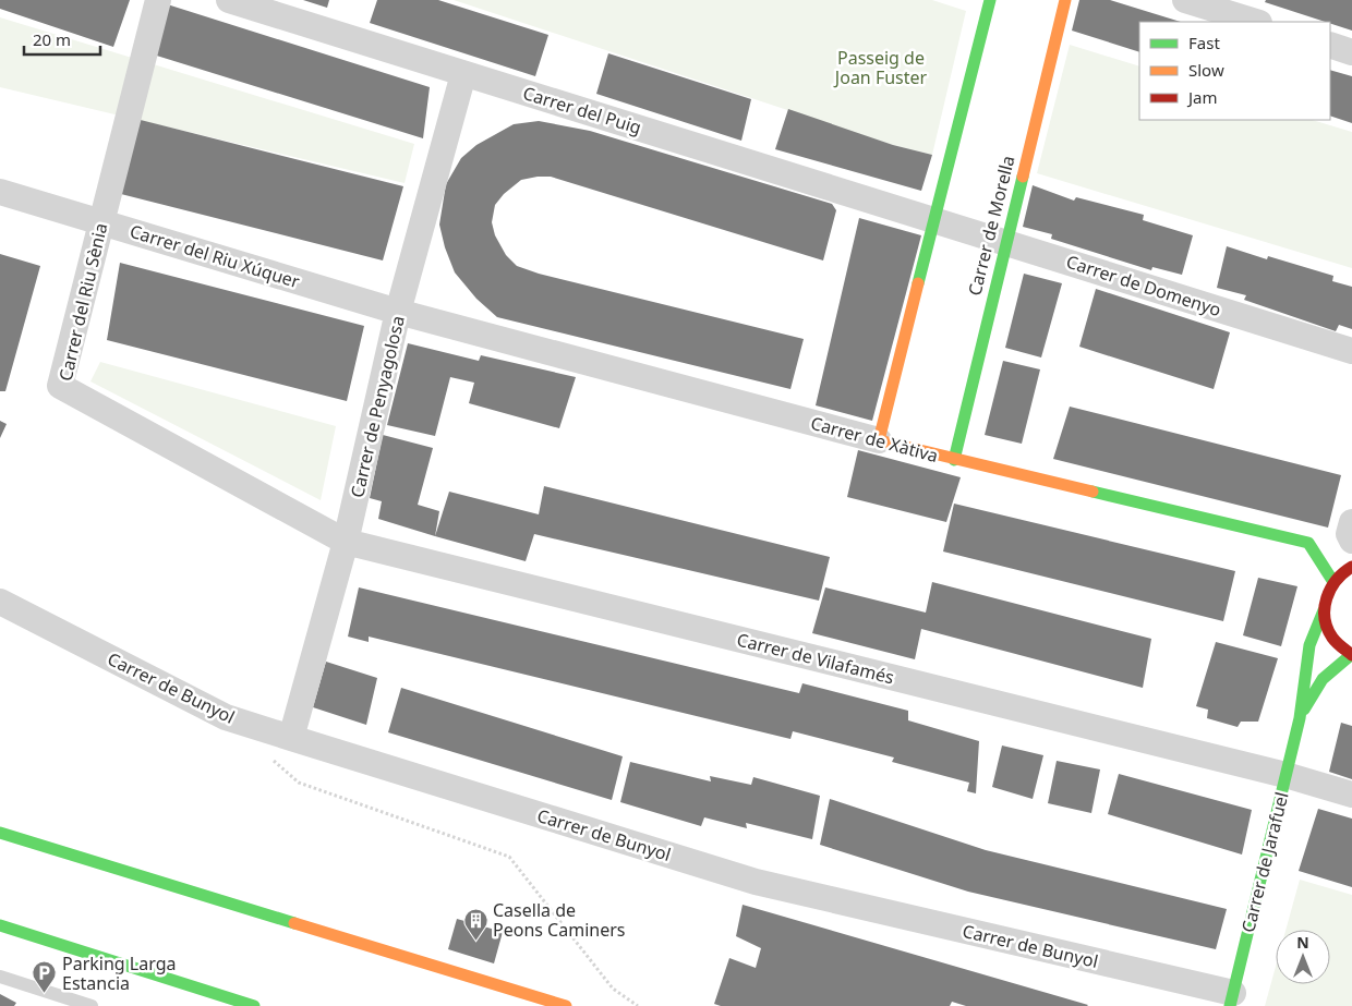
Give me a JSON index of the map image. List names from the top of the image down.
{
  "streets": {
    "street": [
      "Carrer del Puig",
      "Carrer de Morella",
      "Carrer del Riu Xúquer",
      "Carrer de Domenyo",
      "Carrer del Riu Sènia",
      "Carrer de Penyagolosa",
      "Carrer de Xàtiva",
      "Carrer de Vilafamés",
      "Carrer de Bunyol",
      "Carrer de Jarafuel"
    ]
  },
  "crossings": [
    ["Carrer del Puig", "Carrer de Domenyo"],
    ["Carrer del Puig", "Carrer de Penyagolosa"],
    ["Carrer de Morella", "Carrer de Domenyo"],
    ["Carrer de Morella", "Carrer de Xàtiva"],
    ["Carrer del Riu Xúquer", "Carrer del Riu Sènia"],
    ["Carrer del Riu Xúquer", "Carrer de Penyagolosa"],
    ["Carrer del Riu Xúquer", "Carrer de Xàtiva"],
    ["Carrer del Riu Sènia", "Carrer de Penyagolosa"],
    ["Carrer del Riu Sènia", "Carrer de Vilafamés"],
    ["Carrer de Penyagolosa", "Carrer de Xàtiva"],
    ["Carrer de Penyagolosa", "Carrer de Vilafamés"],
    ["Carrer de Penyagolosa", "Carrer de Bunyol"],
    ["Carrer de Xàtiva", "Carrer de Jarafuel"],
    ["Carrer de Vilafamés", "Carrer de Jarafuel"],
    ["Carrer de Bunyol", "Carrer de Jarafuel"]
  ],
  "parks": ["Passeig de Joan Fuster"],
  "places": {
    "building": ["Casella de Peons Caminers"],
    "parking": ["Parking Larga Estancia"]
  },
  "legend": ["Fast", "Slow", "Jam"],
  "scale_bar": "20 m",
  "north": "top"
}
